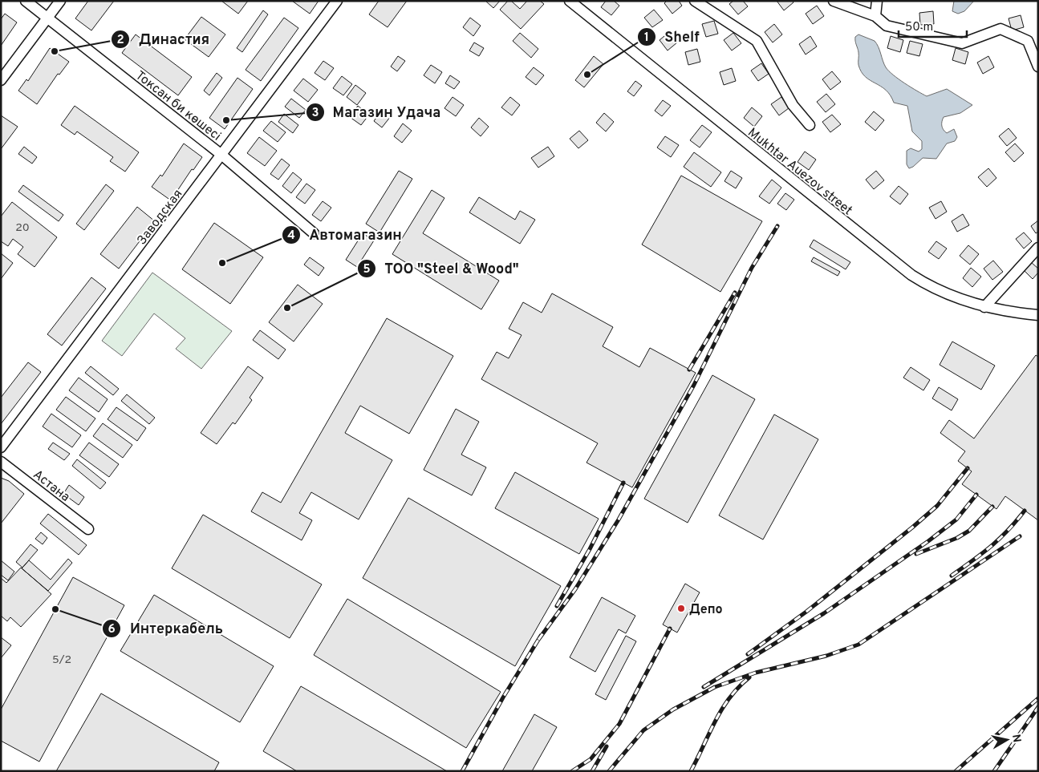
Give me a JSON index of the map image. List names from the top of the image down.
{
  "streets": {
    "street": [
      "Токсан би көшесі",
      "Mukhtar Auezov street",
      "Заводская",
      "Астана"
    ]
  },
  "crossings": [
    ["Токсан би көшесі", "Заводская"]
  ],
  "places": [
    "Династия",
    "Shelf",
    "Магазин Удача",
    "Автомагазин",
    "TOO \"Steel & Wood\"",
    "Депо",
    "Интеркабель"
  ],
  "house_numbers": ["20", "5/2"],
  "scale_bar": "50 m",
  "north": "right"
}
